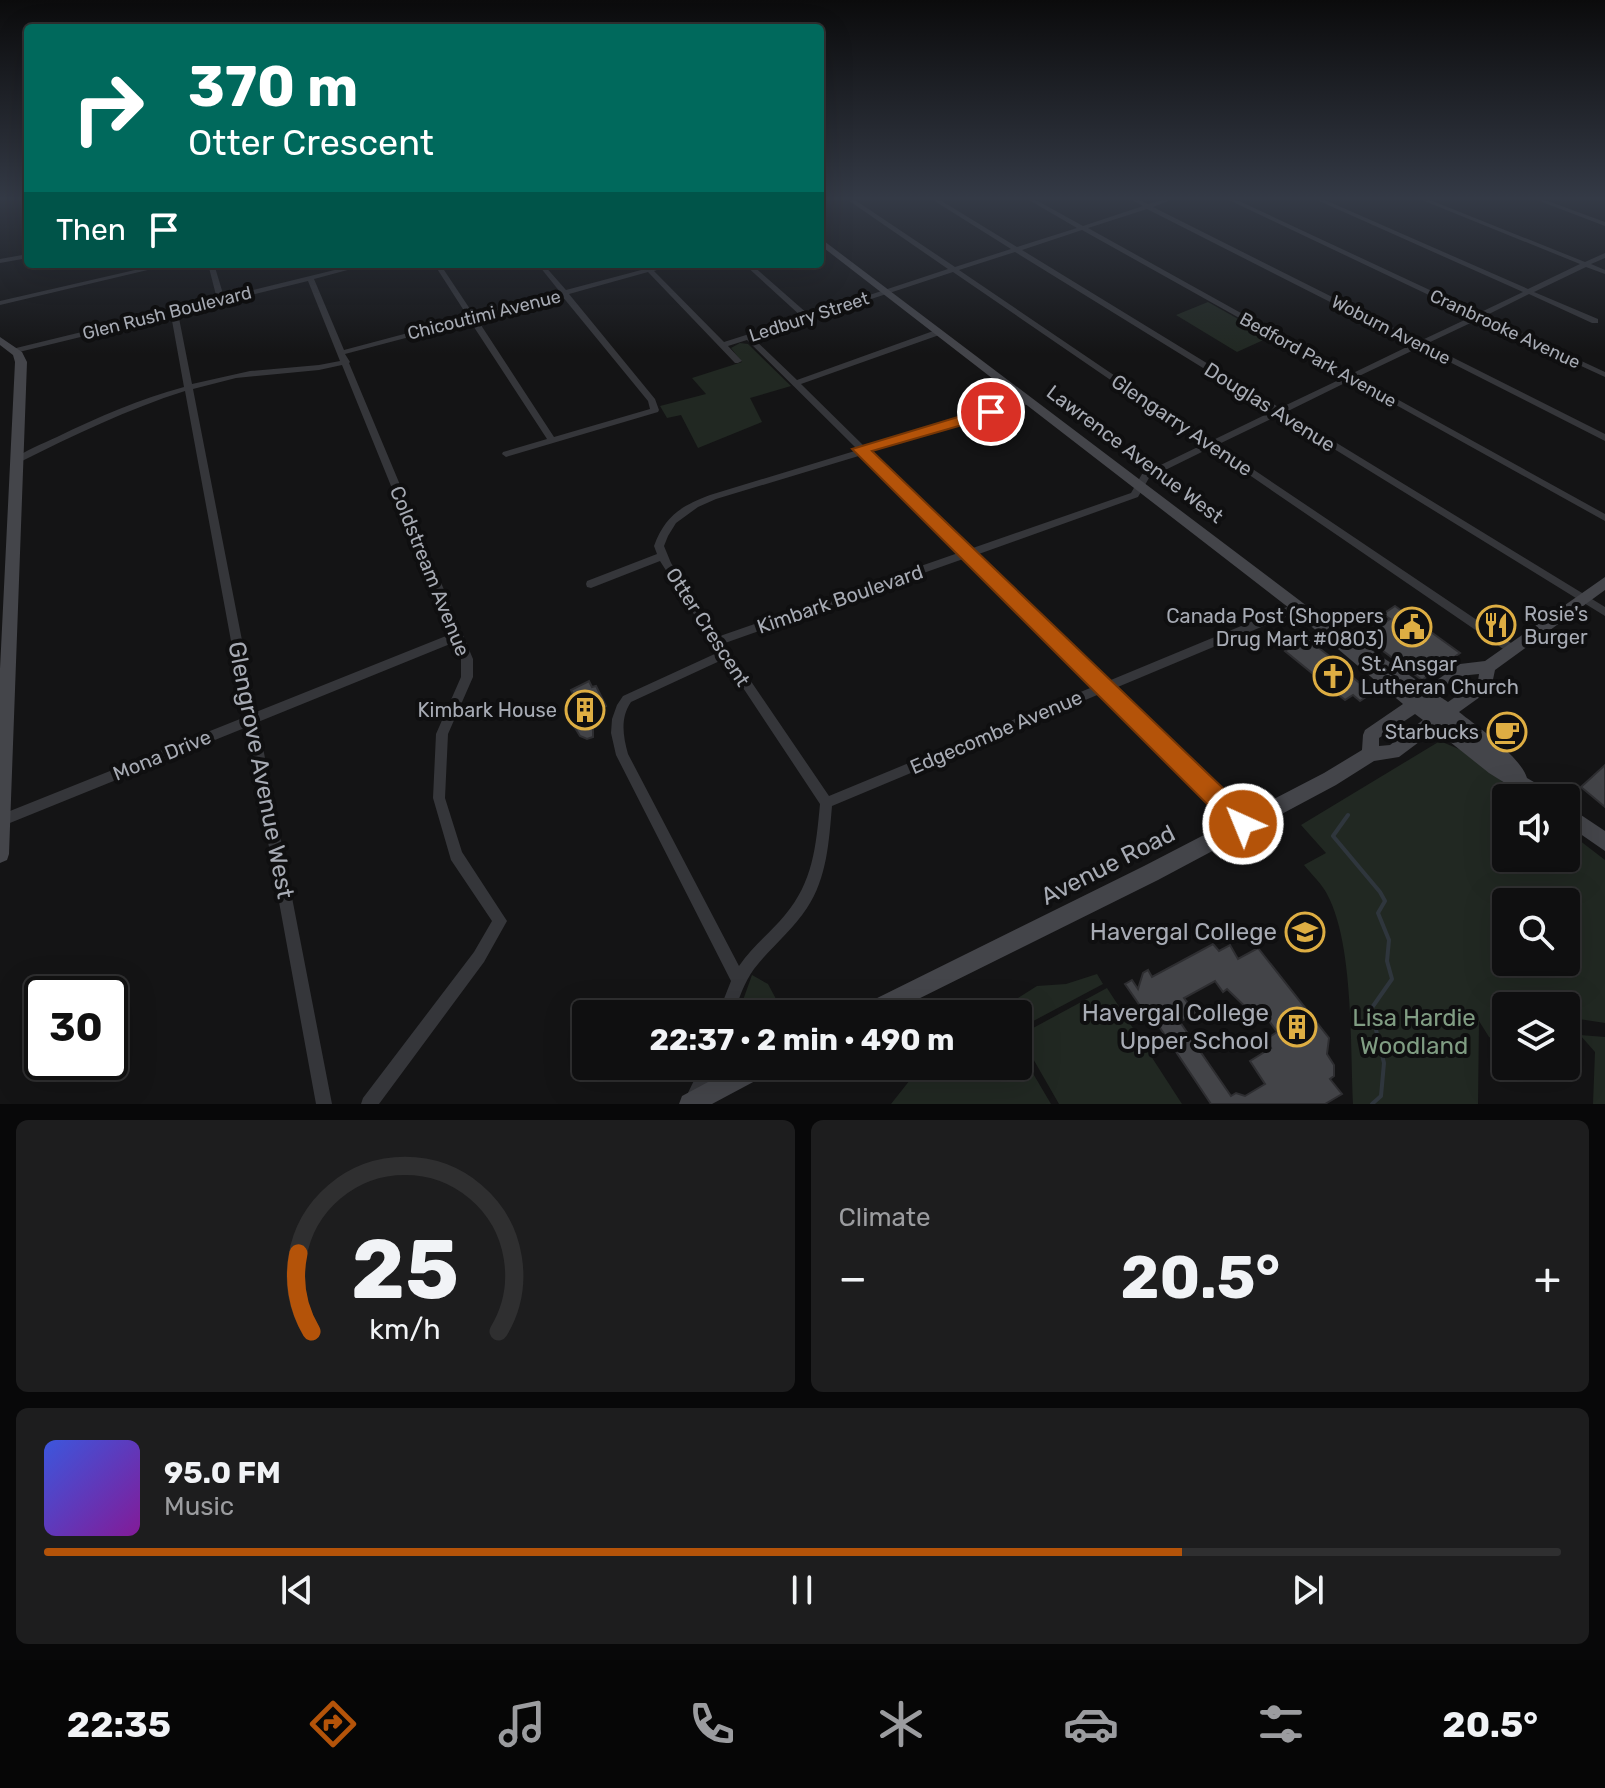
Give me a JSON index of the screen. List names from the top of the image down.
{
  "streets": {
    "main road": ["Lawrence Avenue West", "Avenue Road"],
    "street": [
      "Glen Rush Boulevard",
      "Chicoutimi Avenue",
      "Ledbury Street",
      "Cranbrooke Avenue",
      "Woburn Avenue",
      "Bedford Park Avenue",
      "Douglas Avenue",
      "Glengarry Avenue",
      "Coldstream Avenue",
      "Kimbark Boulevard",
      "Otter Crescent",
      "Edgecombe Avenue",
      "Mona Drive",
      "Glengrove Avenue West"
    ]
  },
  "crossings": [
    ["Glen Rush Boulevard", "Coldstream Avenue"],
    ["Glen Rush Boulevard", "Glengrove Avenue West"],
    ["Chicoutimi Avenue", "Coldstream Avenue"],
    ["Chicoutimi Avenue", "Glengrove Avenue West"],
    ["Ledbury Street", "Glengarry Avenue"],
    ["Ledbury Street", "Lawrence Avenue West"],
    ["Cranbrooke Avenue", "Kimbark Boulevard"],
    ["Woburn Avenue", "Kimbark Boulevard"],
    ["Bedford Park Avenue", "Kimbark Boulevard"],
    ["Douglas Avenue", "Kimbark Boulevard"],
    ["Douglas Avenue", "Avenue Road"],
    ["Glengarry Avenue", "Kimbark Boulevard"],
    ["Glengarry Avenue", "Avenue Road"],
    ["Lawrence Avenue West", "Kimbark Boulevard"],
    ["Lawrence Avenue West", "Otter Crescent"],
    ["Lawrence Avenue West", "Edgecombe Avenue"],
    ["Lawrence Avenue West", "Avenue Road"],
    ["Coldstream Avenue", "Mona Drive"],
    ["Kimbark Boulevard", "Otter Crescent"],
    ["Otter Crescent", "Edgecombe Avenue"],
    ["Mona Drive", "Glengrove Avenue West"]
  ],
  "parks": ["Lisa Hardie Woodland"],
  "places": {
    "restaurant": ["Rosie's Burger"],
    "public building": ["Canada Post (Shoppers Drug Mart #0803)"],
    "church": ["St. Ansgar Lutheran Church"],
    "building": ["Kimbark House", "Havergal College Upper School"],
    "cafe": ["Starbucks"],
    "school or university": ["Havergal College"]
  },
  "page": {
    "turn": ["370 m", "Otter Crescent"],
    "then": "Then",
    "limit": "30",
    "trip": "22:37 · 2 min · 490 m",
    "tile": "Climate",
    "heat": ["−", "20.5°", "+"],
    "song": ["95.0 FM", "Music"],
    "tabs": ["22:35", "20.5°"],
    "gauge": ["25", "km/h"]
  }
}
